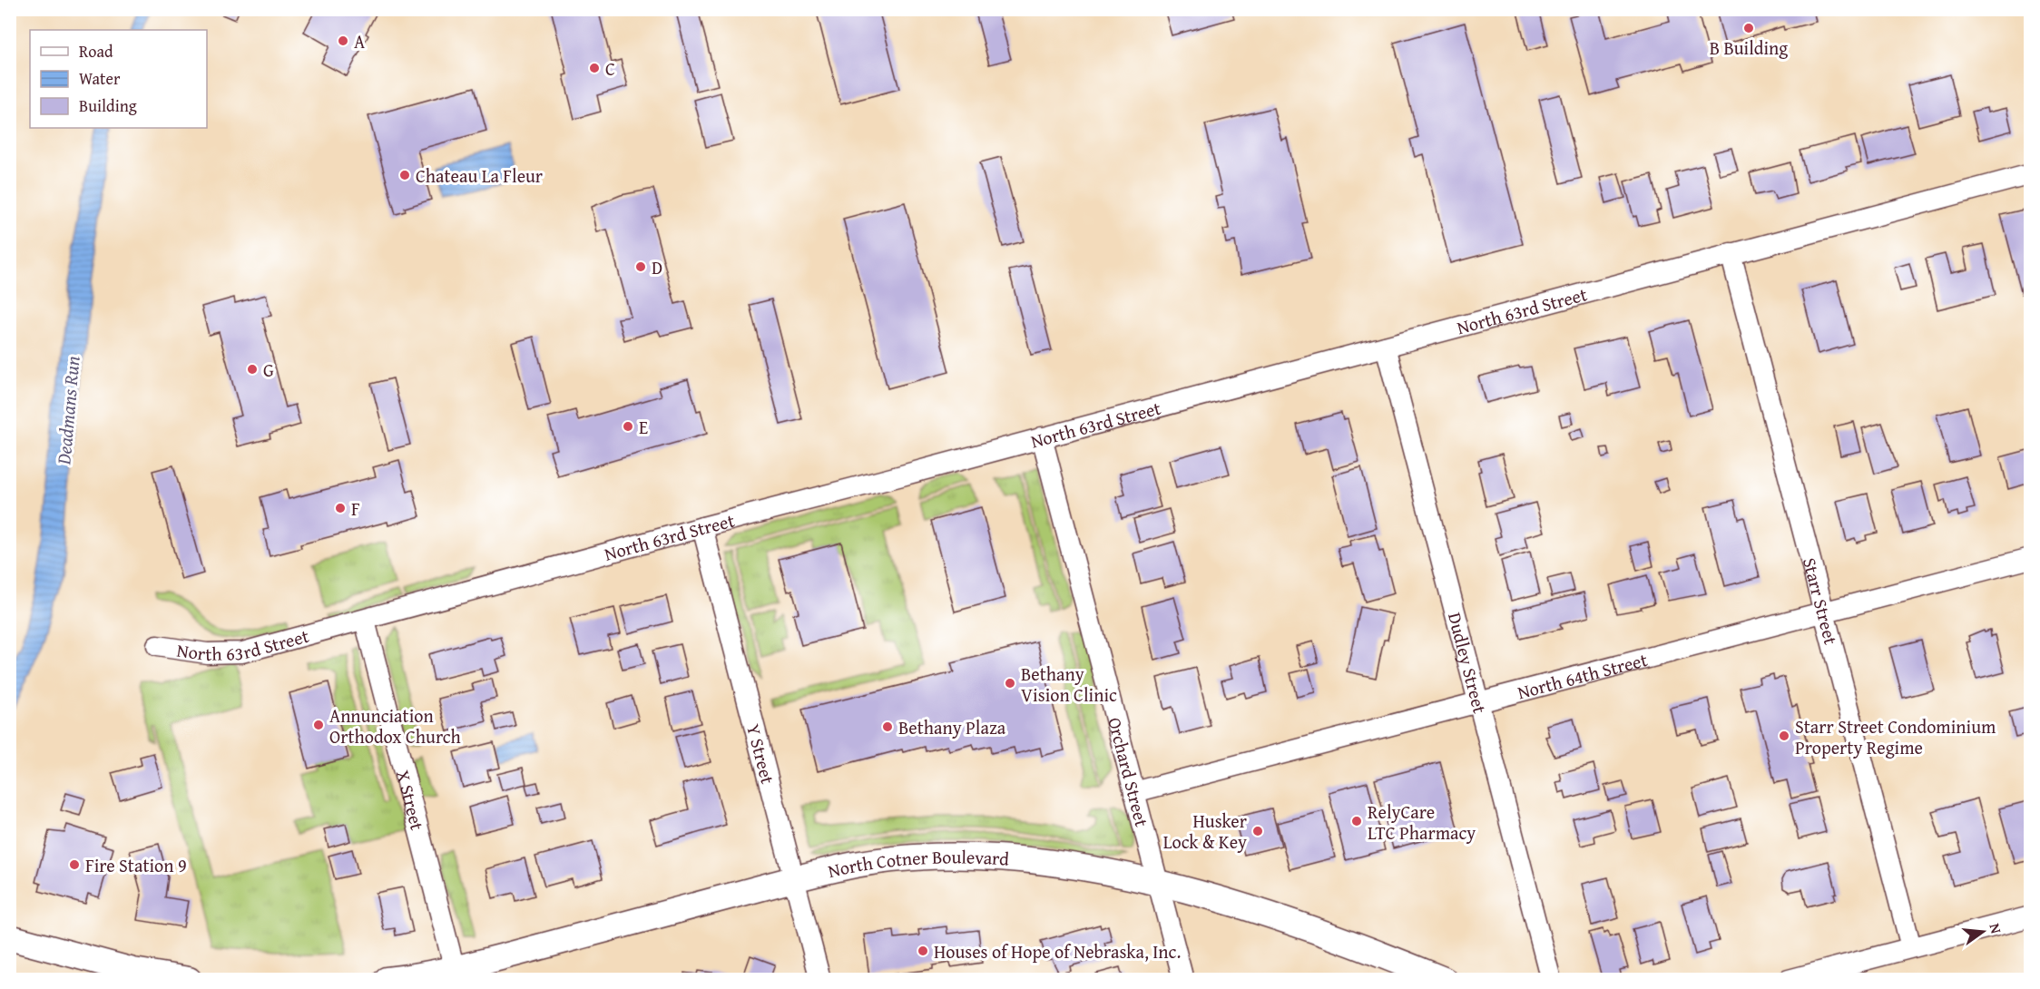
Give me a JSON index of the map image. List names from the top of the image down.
{
  "streets": {
    "main road": ["North Cotner Boulevard"],
    "street": [
      "North 63rd Street",
      "Starr Street",
      "Dudley Street",
      "North 64th Street",
      "Y Street",
      "Orchard Street",
      "X Street"
    ]
  },
  "crossings": [
    ["North 63rd Street", "Starr Street"],
    ["North 63rd Street", "Dudley Street"],
    ["North 63rd Street", "Y Street"],
    ["North 63rd Street", "Orchard Street"],
    ["North 63rd Street", "X Street"],
    ["Starr Street", "North 64th Street"],
    ["Dudley Street", "North 64th Street"],
    ["North 64th Street", "Orchard Street"],
    ["Y Street", "North Cotner Boulevard"],
    ["Orchard Street", "North Cotner Boulevard"],
    ["X Street", "North Cotner Boulevard"]
  ],
  "water": ["Deadmans Run"],
  "places": [
    "B Building",
    "A",
    "C",
    "Chateau La Fleur",
    "D",
    "G",
    "E",
    "F",
    "Bethany Vision Clinic",
    "Annunciation Orthodox Church",
    "Bethany Plaza",
    "Starr Street Condominium Property Regime",
    "RelyCare LTC Pharmacy",
    "Husker Lock & Key",
    "Fire Station 9",
    "Houses of Hope of Nebraska, Inc."
  ],
  "legend": ["Road", "Water", "Building"],
  "north": "right"
}
